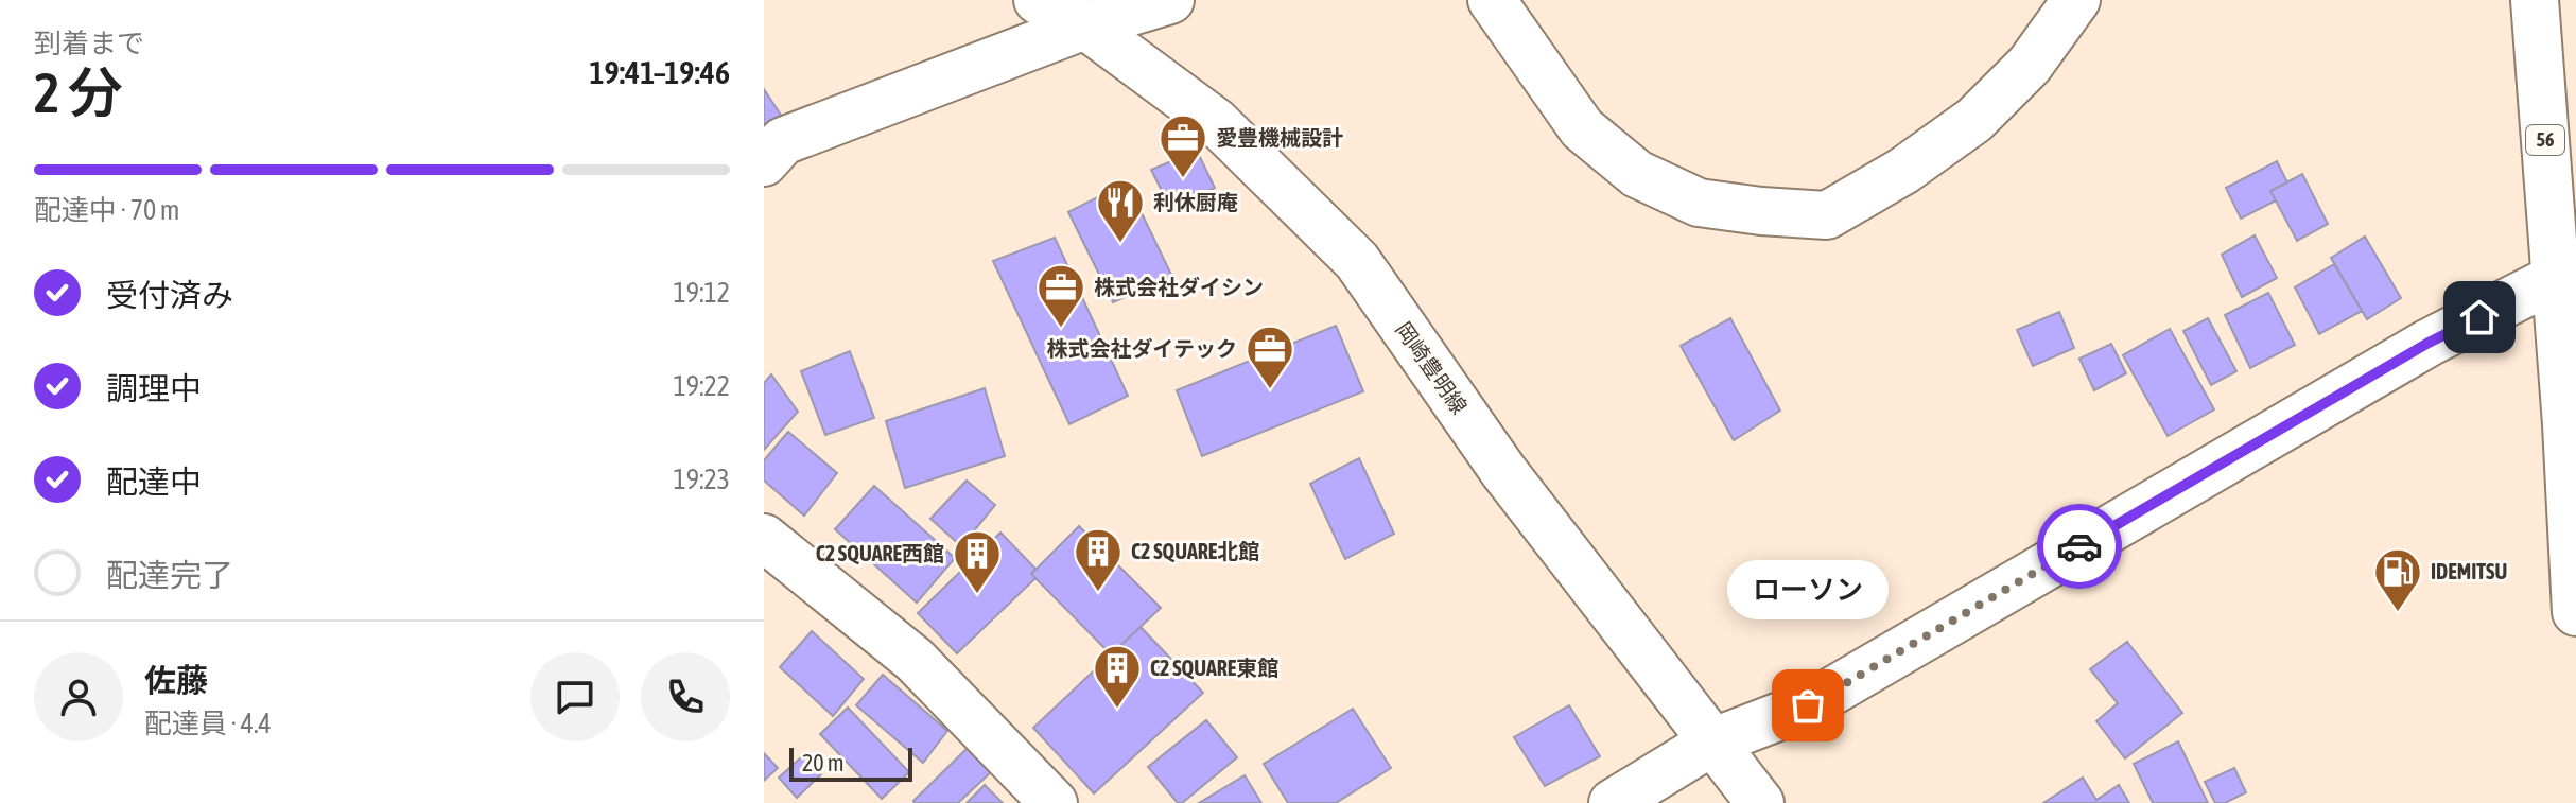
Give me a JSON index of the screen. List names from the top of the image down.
{
  "streets": {
    "main road": ["56", "岡崎豊明線"]
  },
  "places": {
    "office": ["愛豊機械設計", "株式会社ダイシン", "株式会社ダイテック"],
    "restaurant": ["利休厨庵"],
    "building": ["C2 SQUARE北館", "C2 SQUARE西館", "C2 SQUARE東館"],
    "fuel station": ["IDEMITSU"],
    "other": ["ローソン"]
  },
  "scale_bar": "20 m",
  "page": {
    "heading": ["2 分", "到着まで", "19:41–19:46"],
    "panel": ["佐藤", "配達員 · 4.4"],
    "bar": "配達中 · 70 m",
    "list": [
      ["受付済み", "19:12"],
      ["調理中", "19:22"],
      ["配達中", "19:23"],
      "配達完了"
    ],
    "bubble": "ローソン",
    "scale": "20 m"
  }
}
